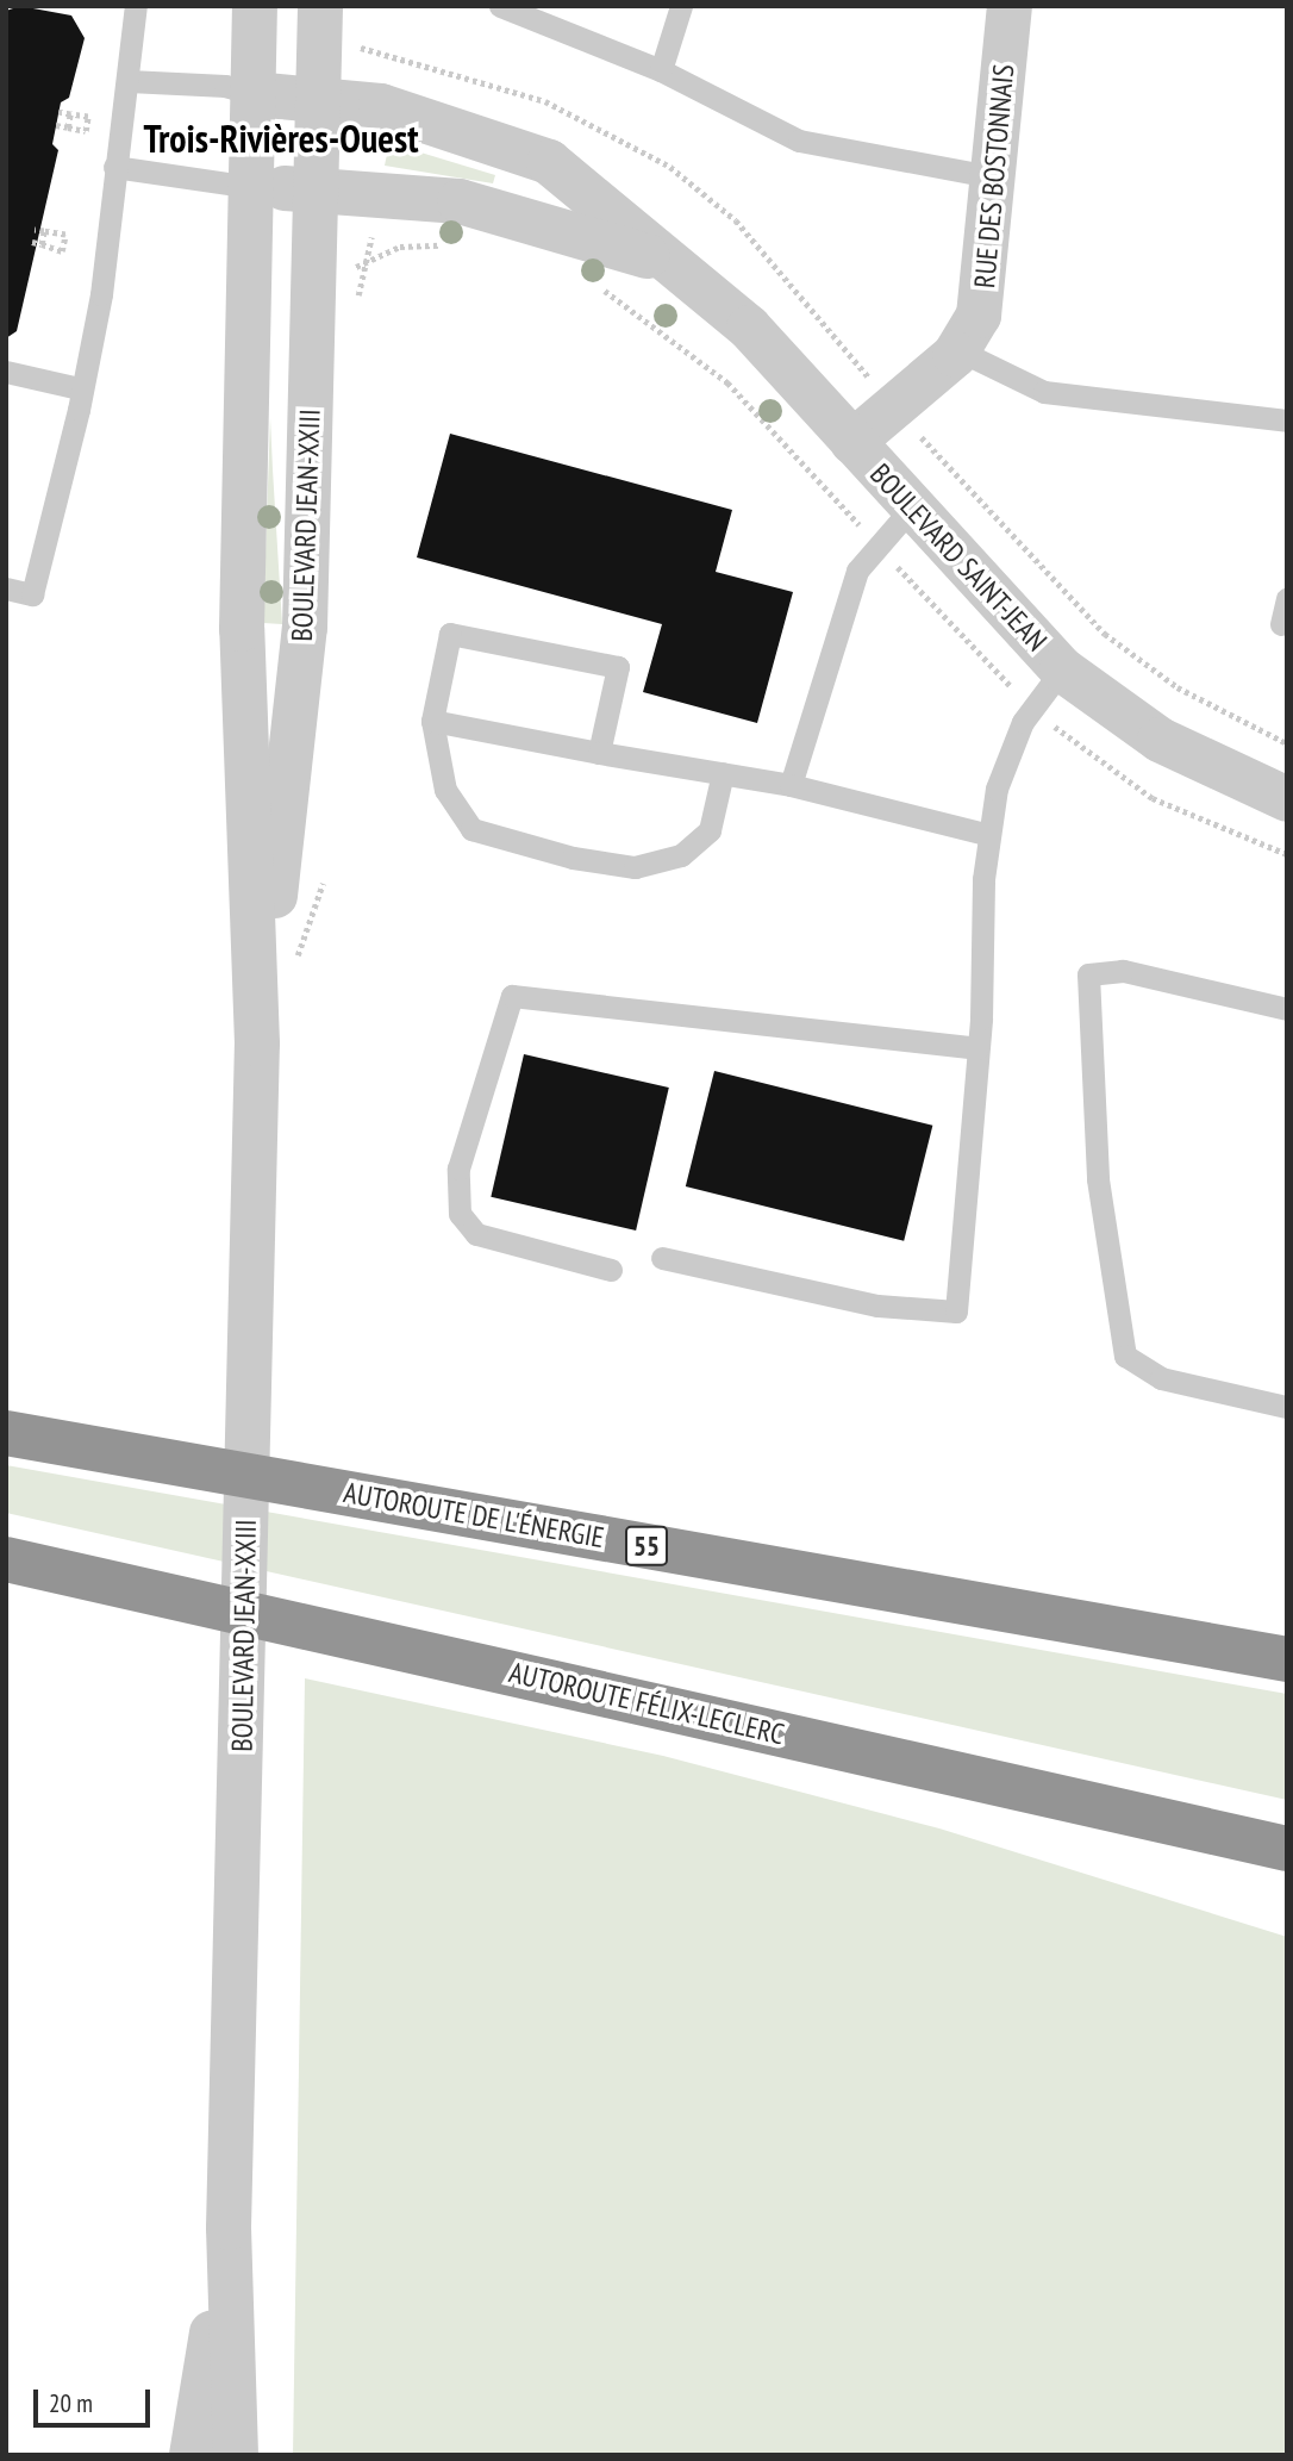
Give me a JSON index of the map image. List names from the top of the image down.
{
  "streets": {
    "highway": ["AUTOROUTE DE L'ÉNERGIE", "55", "AUTOROUTE FÉLIX-LECLERC"],
    "street": ["RUE DES BOSTONNAIS", "BOULEVARD JEAN-XXIII", "BOULEVARD SAINT-JEAN"]
  },
  "crossings": [
    ["RUE DES BOSTONNAIS", "BOULEVARD SAINT-JEAN"],
    ["BOULEVARD JEAN-XXIII", "BOULEVARD SAINT-JEAN"]
  ],
  "districts": ["Trois-Rivières-Ouest"],
  "scale_bar": "20 m"
}
